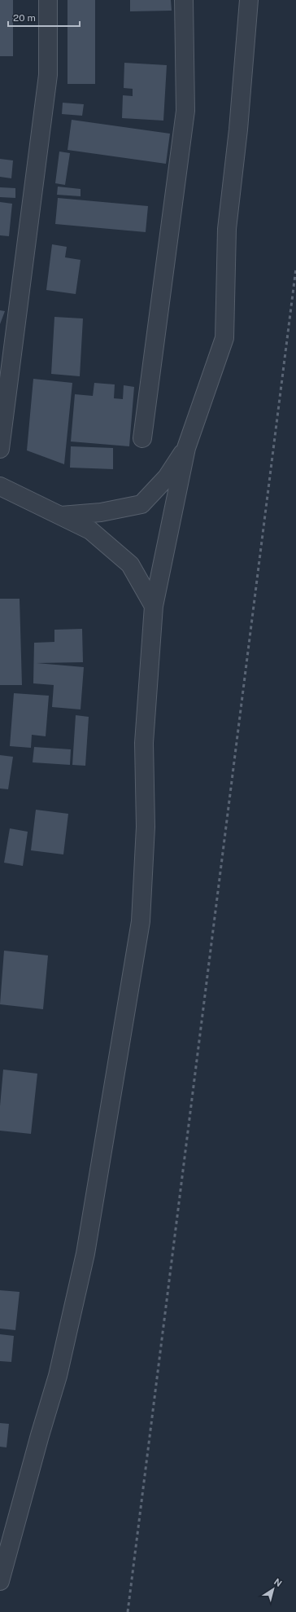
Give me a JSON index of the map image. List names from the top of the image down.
{
  "scale_bar": "20 m",
  "north": "top right"
}
